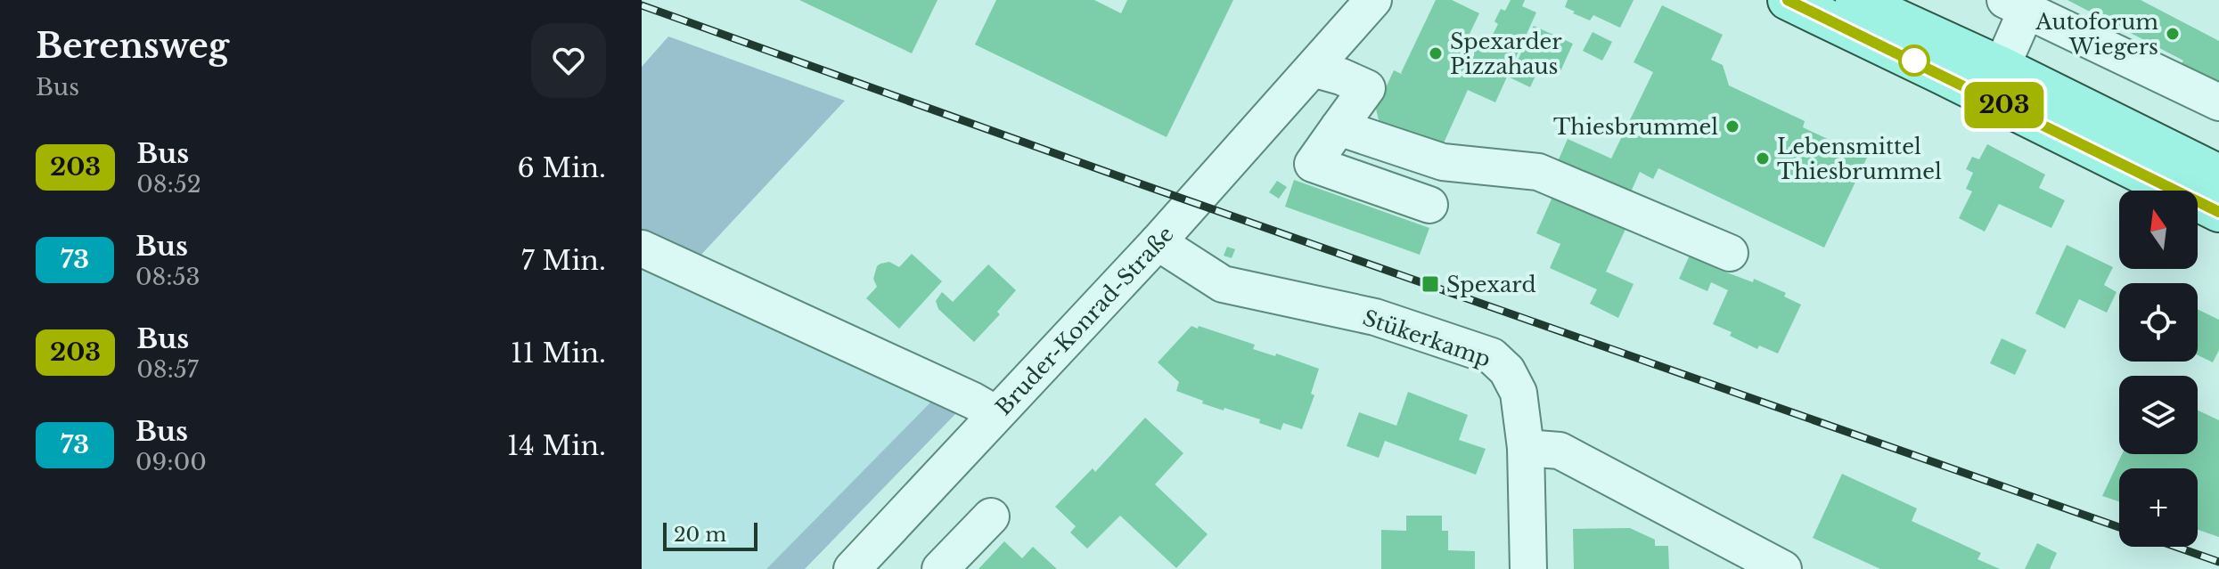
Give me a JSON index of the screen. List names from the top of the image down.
{
  "streets": {
    "street": ["Bruder-Konrad-Straße", "Stükerkamp"]
  },
  "crossings": [
    ["Bruder-Konrad-Straße", "Stükerkamp"]
  ],
  "places": {
    "other": [
      "Autoforum Wiegers",
      "Spexarder Pizzahaus",
      "Thiesbrummel",
      "Lebensmittel Thiesbrummel"
    ],
    "transit": ["Spexard"]
  },
  "lines": ["bus line 203"],
  "scale_bar": "20 m",
  "north": "top",
  "page": {
    "heading": ["Berensweg", "Bus"],
    "on_map": "203",
    "list": [
      {
        "mark": "203",
        "name": "Bus",
        "note": "08:52",
        "value": "6 Min."
      },
      {
        "mark": "73",
        "name": "Bus",
        "note": "08:53",
        "value": "7 Min."
      },
      {
        "mark": "203",
        "name": "Bus",
        "note": "08:57",
        "value": "11 Min."
      },
      {
        "mark": "73",
        "name": "Bus",
        "note": "09:00",
        "value": "14 Min."
      }
    ],
    "map_buttons": "+",
    "scale": "20 m"
  }
}
